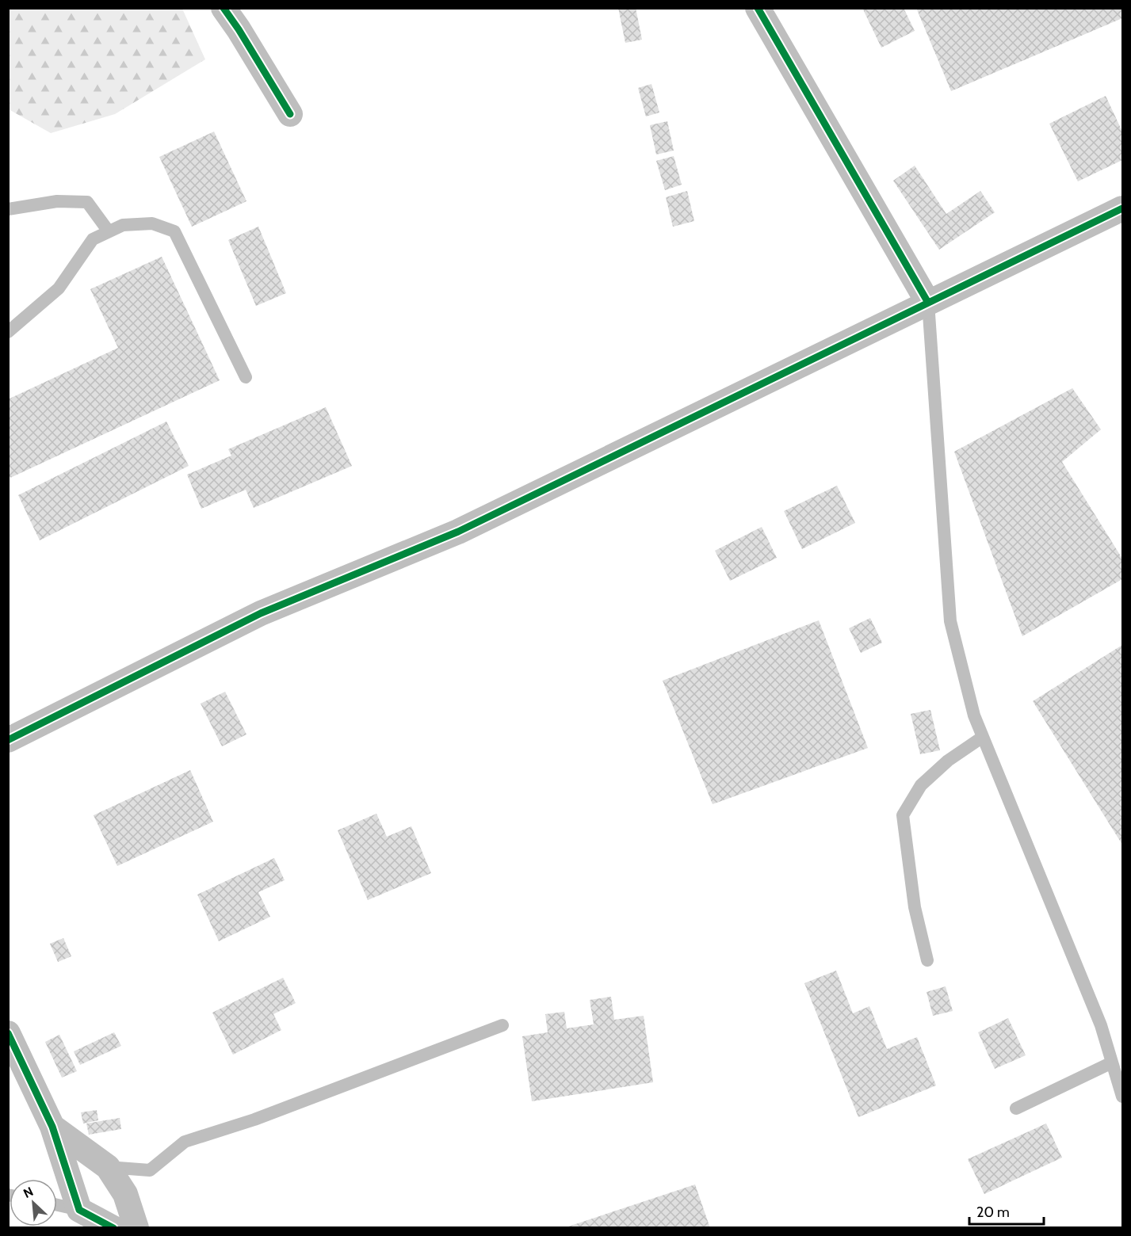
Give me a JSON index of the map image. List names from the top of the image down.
{
  "scale_bar": "20 m",
  "north": "top left"
}
